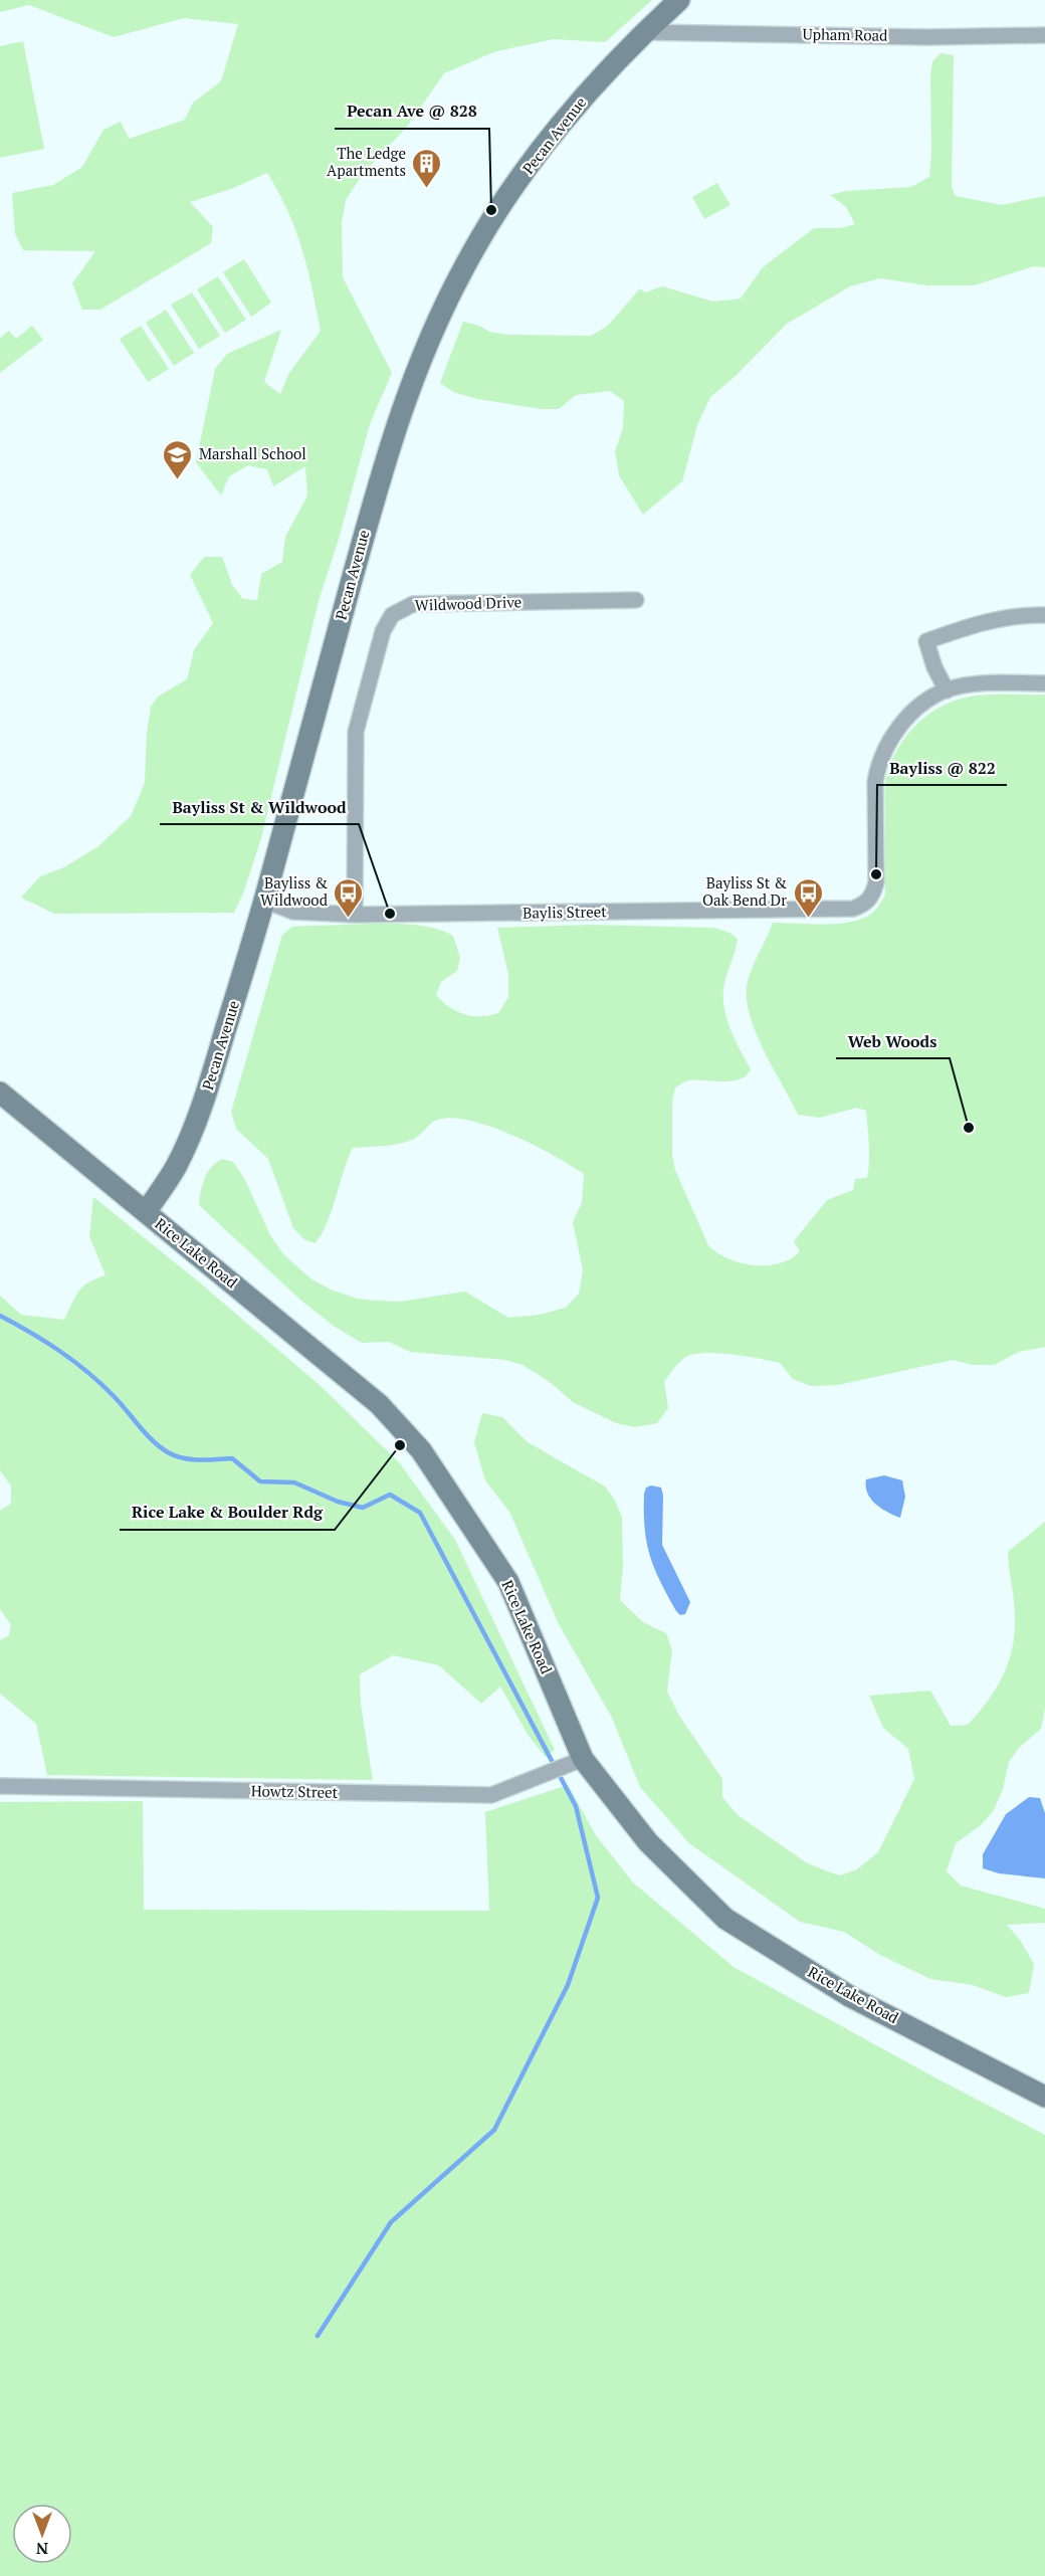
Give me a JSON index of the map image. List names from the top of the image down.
{
  "streets": {
    "main road": ["Pecan Avenue", "Rice Lake Road"],
    "street": [
      "Upham Road",
      "Wildwood Drive",
      "Baylis Street",
      "Howtz Street"
    ]
  },
  "crossings": [
    ["Upham Road", "Pecan Avenue"],
    ["Pecan Avenue", "Baylis Street"],
    ["Pecan Avenue", "Rice Lake Road"],
    ["Wildwood Drive", "Baylis Street"],
    ["Rice Lake Road", "Howtz Street"]
  ],
  "places": {
    "building": ["The Ledge Apartments"],
    "other": [
      "Pecan Ave @ 828",
      "Bayliss @ 822",
      "Bayliss St & Wildwood",
      "Web Woods",
      "Rice Lake & Boulder Rdg"
    ],
    "school or university": ["Marshall School"],
    "bus stop": ["Bayliss & Wildwood", "Bayliss St & Oak Bend Dr"]
  },
  "north": "bottom"
}
